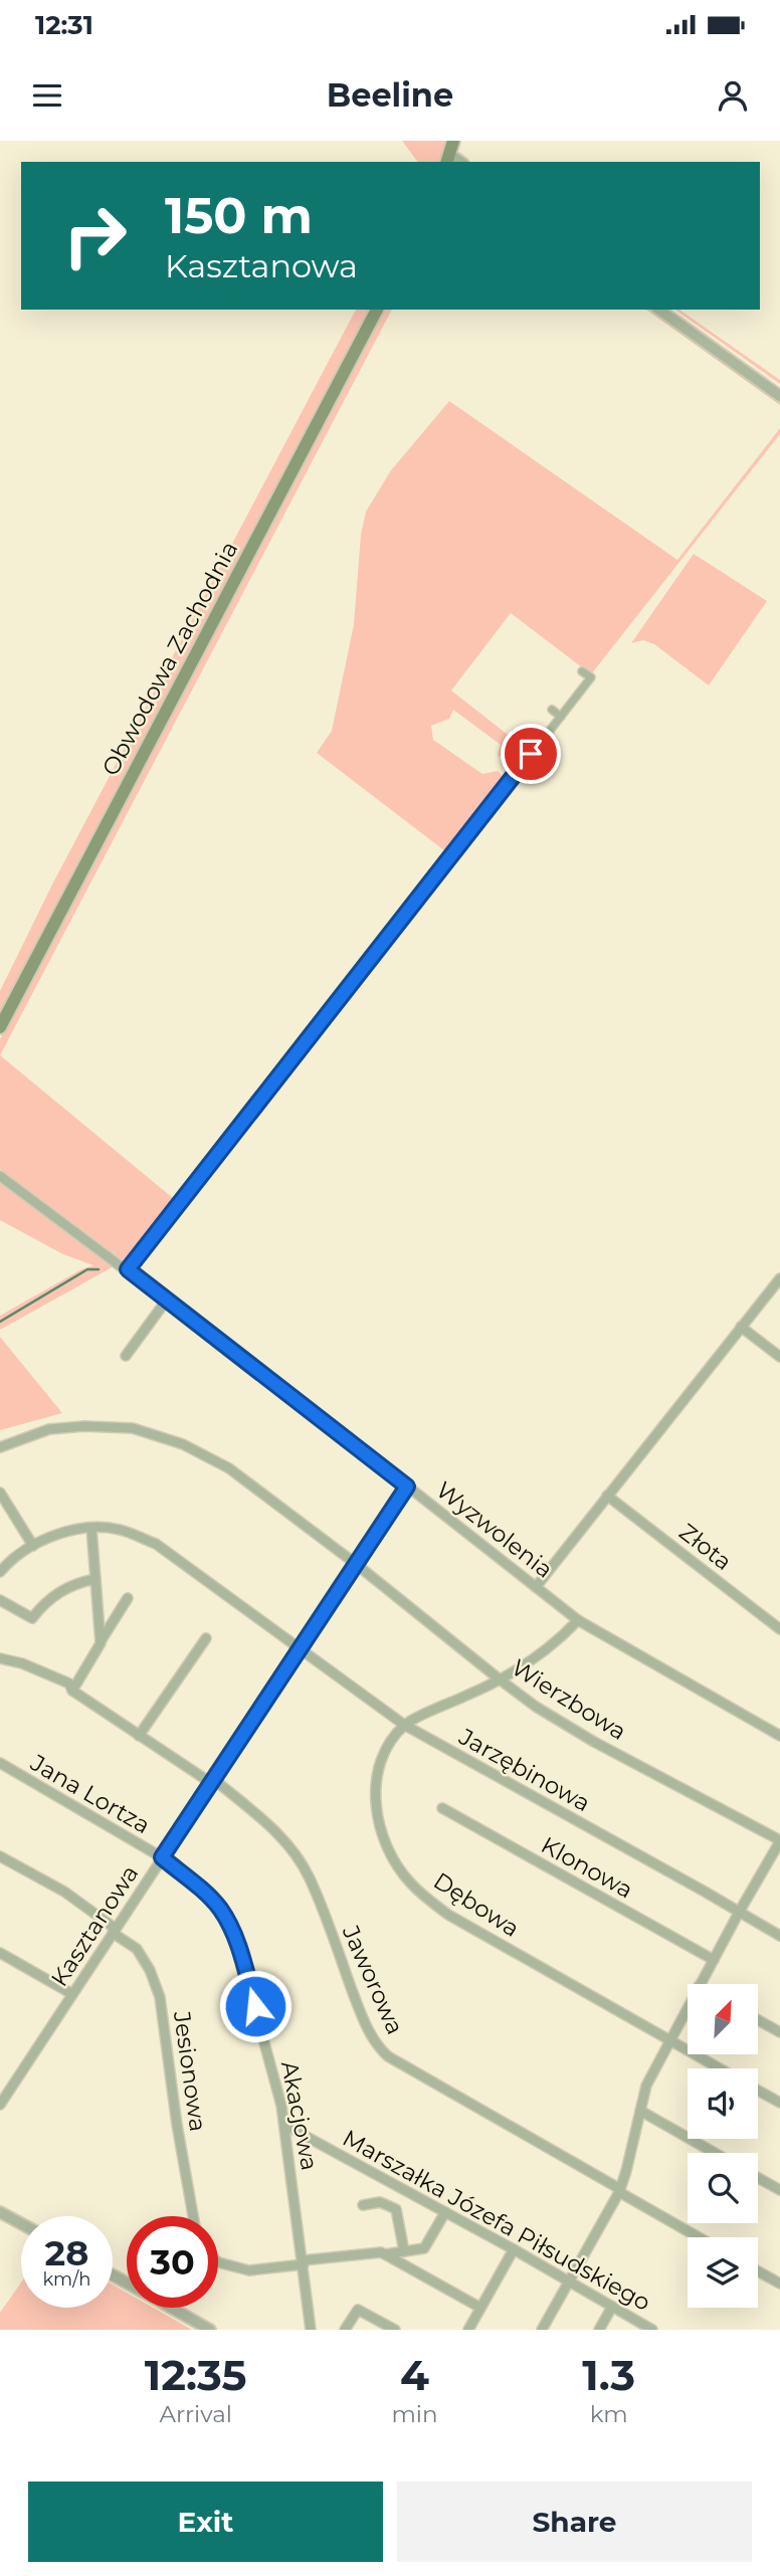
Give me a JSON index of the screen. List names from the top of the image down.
{
  "streets": {
    "main road": ["Obwodowa Zachodnia"],
    "street": [
      "Wyzwolenia",
      "Złota",
      "Wierzbowa",
      "Jarzębinowa",
      "Jana Lortza",
      "Klonowa",
      "Dębowa",
      "Kasztanowa",
      "Jaworowa",
      "Jesionowa",
      "Akacjowa",
      "Marszałka Józefa Piłsudskiego"
    ]
  },
  "crossings": [
    ["Wyzwolenia", "Dębowa"],
    ["Wyzwolenia", "Kasztanowa"],
    ["Wierzbowa", "Dębowa"],
    ["Wierzbowa", "Kasztanowa"],
    ["Jarzębinowa", "Dębowa"],
    ["Jarzębinowa", "Kasztanowa"],
    ["Jana Lortza", "Kasztanowa"],
    ["Jana Lortza", "Akacjowa"],
    ["Kasztanowa", "Jaworowa"],
    ["Kasztanowa", "Jesionowa"],
    ["Kasztanowa", "Akacjowa"],
    ["Akacjowa", "Marszałka Józefa Piłsudskiego"]
  ],
  "north": "top right",
  "page": {
    "status": "12:31",
    "header": "Beeline",
    "turn": ["150 m", "Kasztanowa"],
    "speed": "28 km/h",
    "limit": "30",
    "eta": [
      "12:35",
      "Arrival",
      "4",
      "min",
      "1.3",
      "km"
    ],
    "buttons": ["Exit", "Share"]
  }
}
